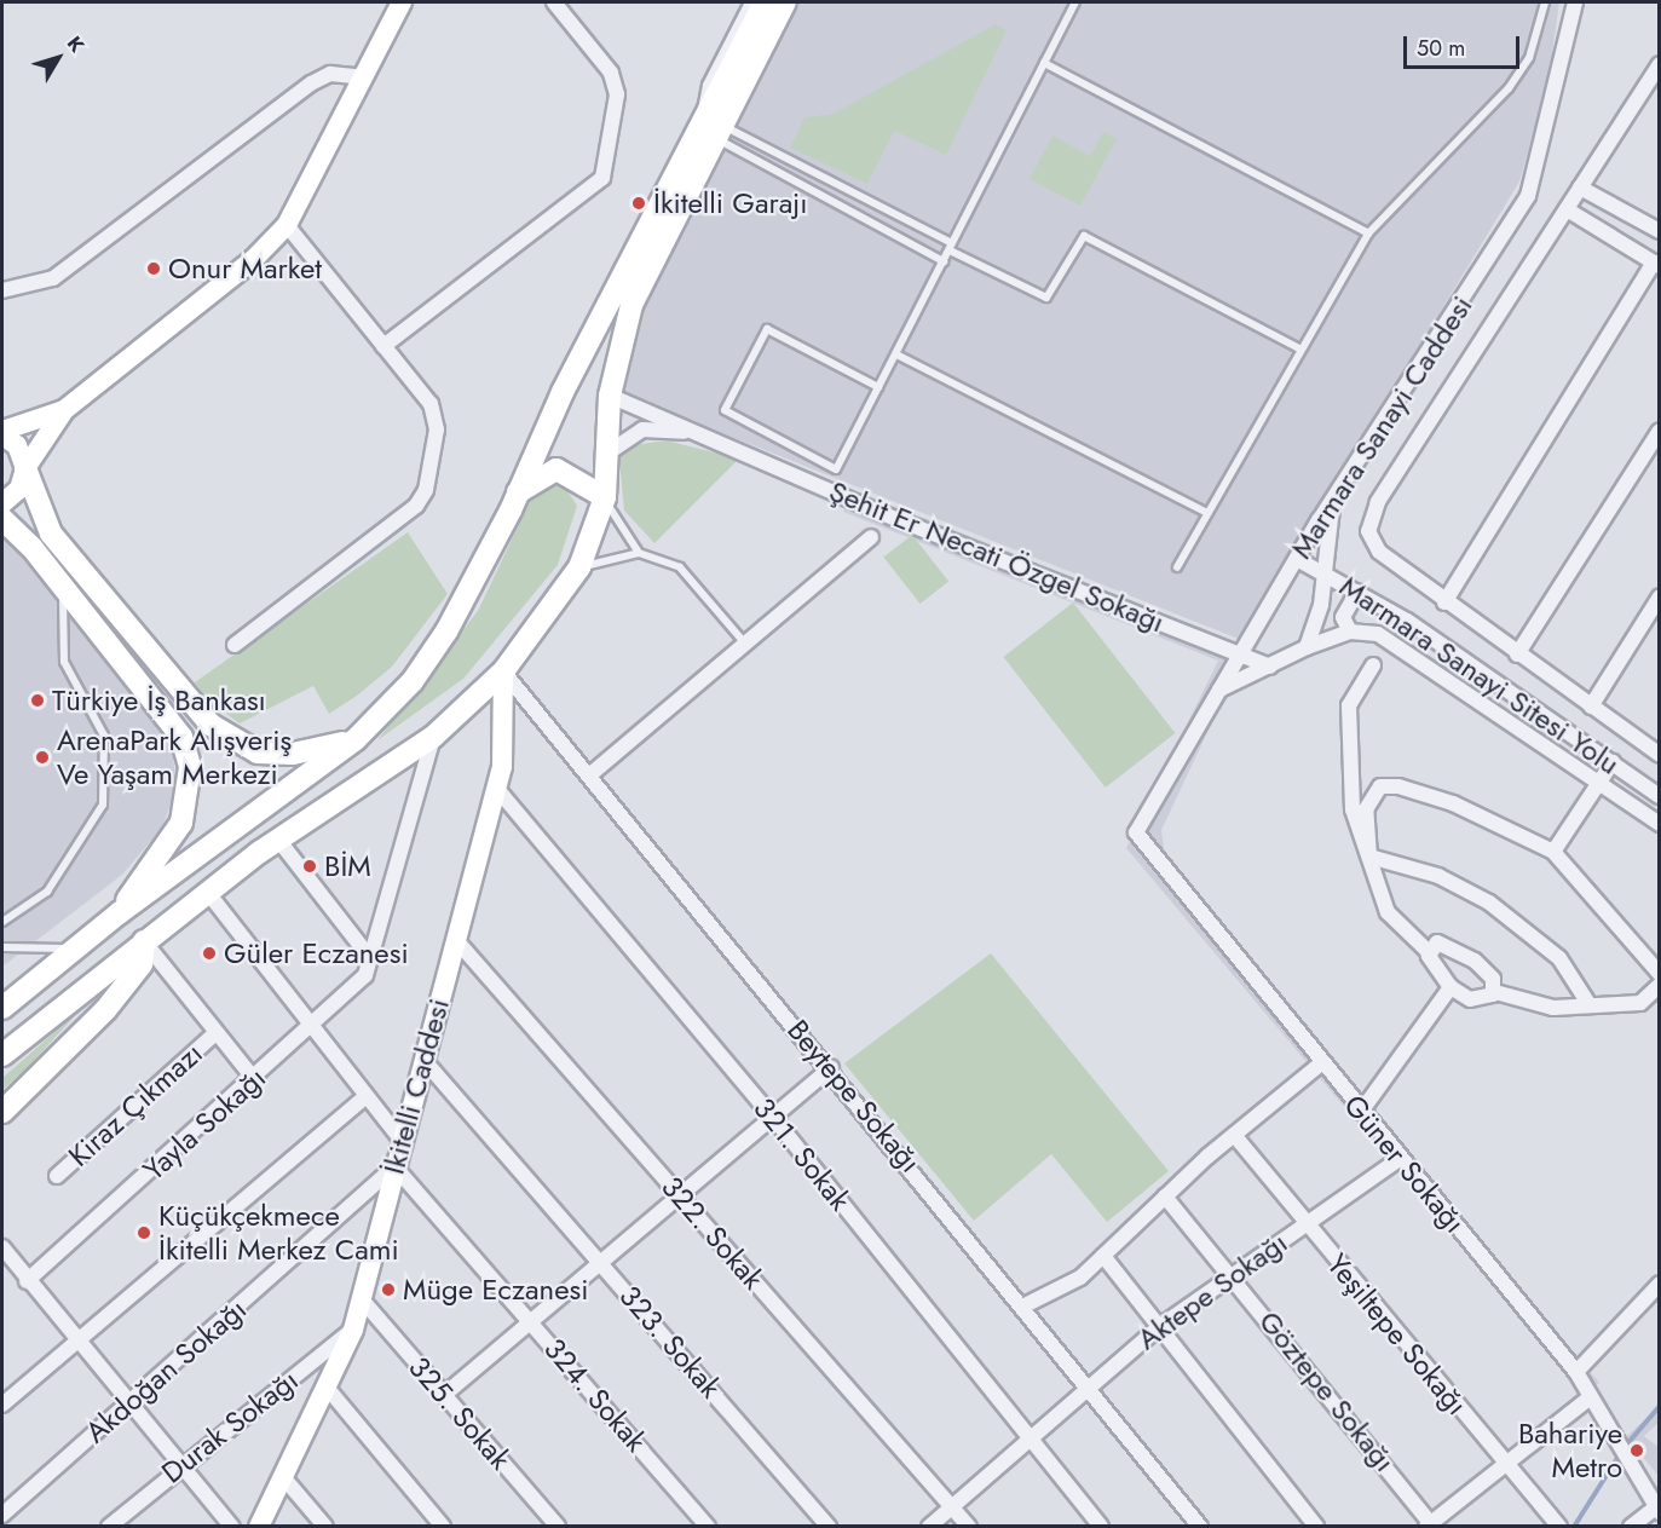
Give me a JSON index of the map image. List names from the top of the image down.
{
  "streets": {
    "street": [
      "Marmara Sanayi Caddesi",
      "Şehit Er Necati Özgel Sokağı",
      "Marmara Sanayi Sitesi Yolu",
      "İkitelli Caddesi",
      "Beytepe Sokağı",
      "Kiraz Çıkmazı",
      "Yayla Sokağı",
      "321. Sokak",
      "Güner Sokağı",
      "322. Sokak",
      "Aktepe Sokağı",
      "Yeşiltepe Sokağı",
      "323. Sokak",
      "Akdoğan Sokağı",
      "Göztepe Sokağı",
      "324. Sokak",
      "325. Sokak",
      "Durak Sokağı"
    ]
  },
  "crossings": [
    ["Marmara Sanayi Caddesi", "Şehit Er Necati Özgel Sokağı"],
    ["Marmara Sanayi Caddesi", "Marmara Sanayi Sitesi Yolu"],
    ["Marmara Sanayi Caddesi", "Güner Sokağı"],
    ["Şehit Er Necati Özgel Sokağı", "Marmara Sanayi Sitesi Yolu"],
    ["İkitelli Caddesi", "Beytepe Sokağı"],
    ["İkitelli Caddesi", "321. Sokak"],
    ["İkitelli Caddesi", "322. Sokak"],
    ["İkitelli Caddesi", "323. Sokak"],
    ["İkitelli Caddesi", "Akdoğan Sokağı"],
    ["İkitelli Caddesi", "324. Sokak"],
    ["İkitelli Caddesi", "325. Sokak"],
    ["İkitelli Caddesi", "Durak Sokağı"],
    ["Beytepe Sokağı", "Aktepe Sokağı"],
    ["321. Sokak", "Aktepe Sokağı"],
    ["Güner Sokağı", "Aktepe Sokağı"],
    ["322. Sokak", "Aktepe Sokağı"],
    ["Aktepe Sokağı", "Yeşiltepe Sokağı"],
    ["Aktepe Sokağı", "Göztepe Sokağı"],
    ["Akdoğan Sokağı", "324. Sokak"]
  ],
  "places": [
    "İkitelli Garajı",
    "Onur Market",
    "Türkiye İş Bankası",
    "ArenaPark Alışveriş Ve Yaşam Merkezi",
    "BİM",
    "Güler Eczanesi",
    "Küçükçekmece İkitelli Merkez Cami",
    "Müge Eczanesi",
    "Bahariye Metro"
  ],
  "scale_bar": "50 m",
  "north": "top right"
}
